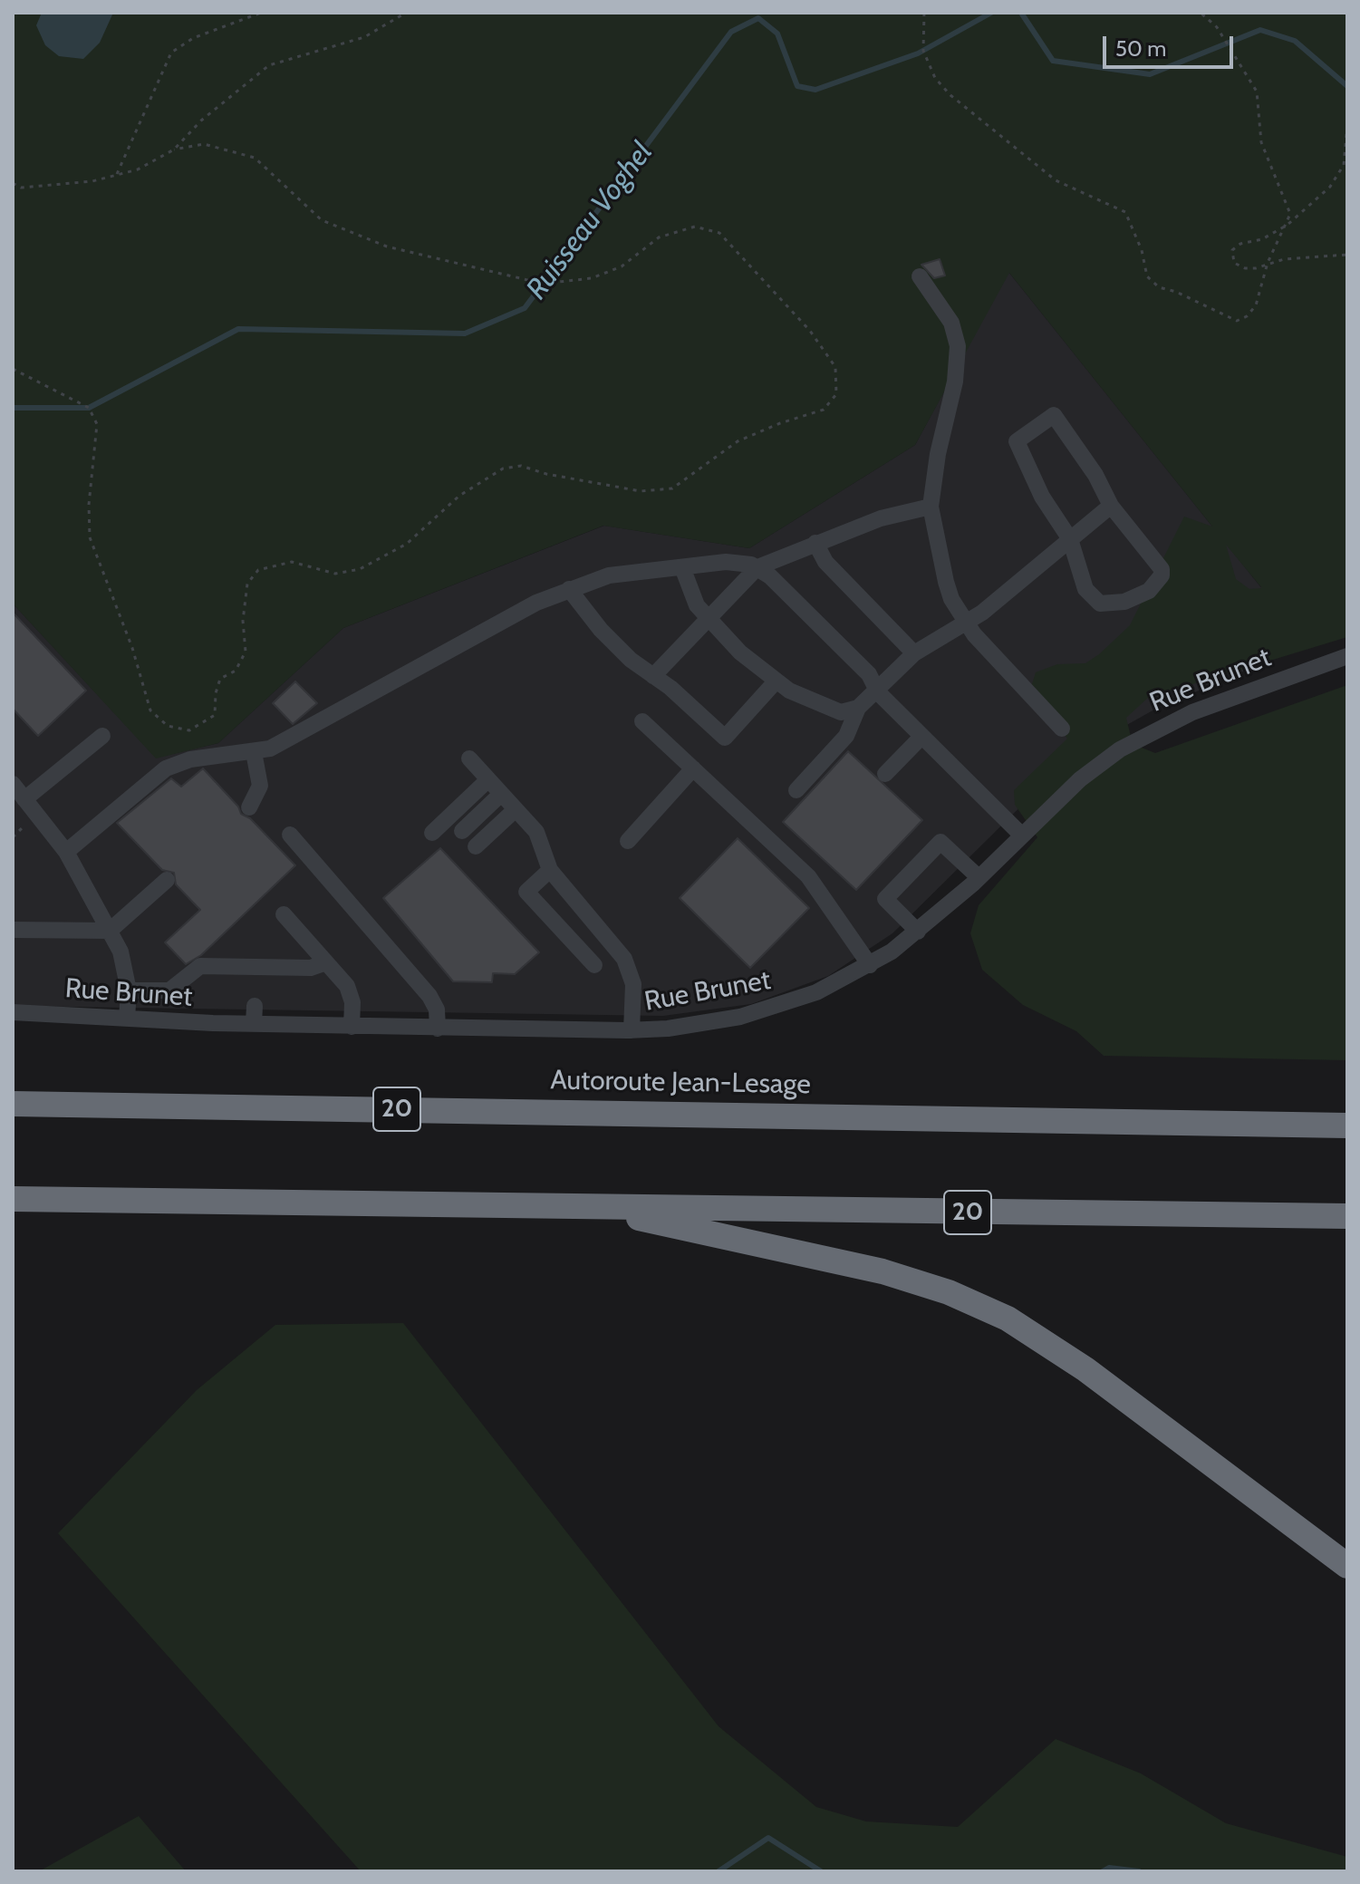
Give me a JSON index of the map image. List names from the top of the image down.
{
  "streets": {
    "highway": ["Autoroute Jean-Lesage", "20"],
    "street": ["Rue Brunet"]
  },
  "water": ["Ruisseau Voghel"],
  "scale_bar": "50 m"
}
